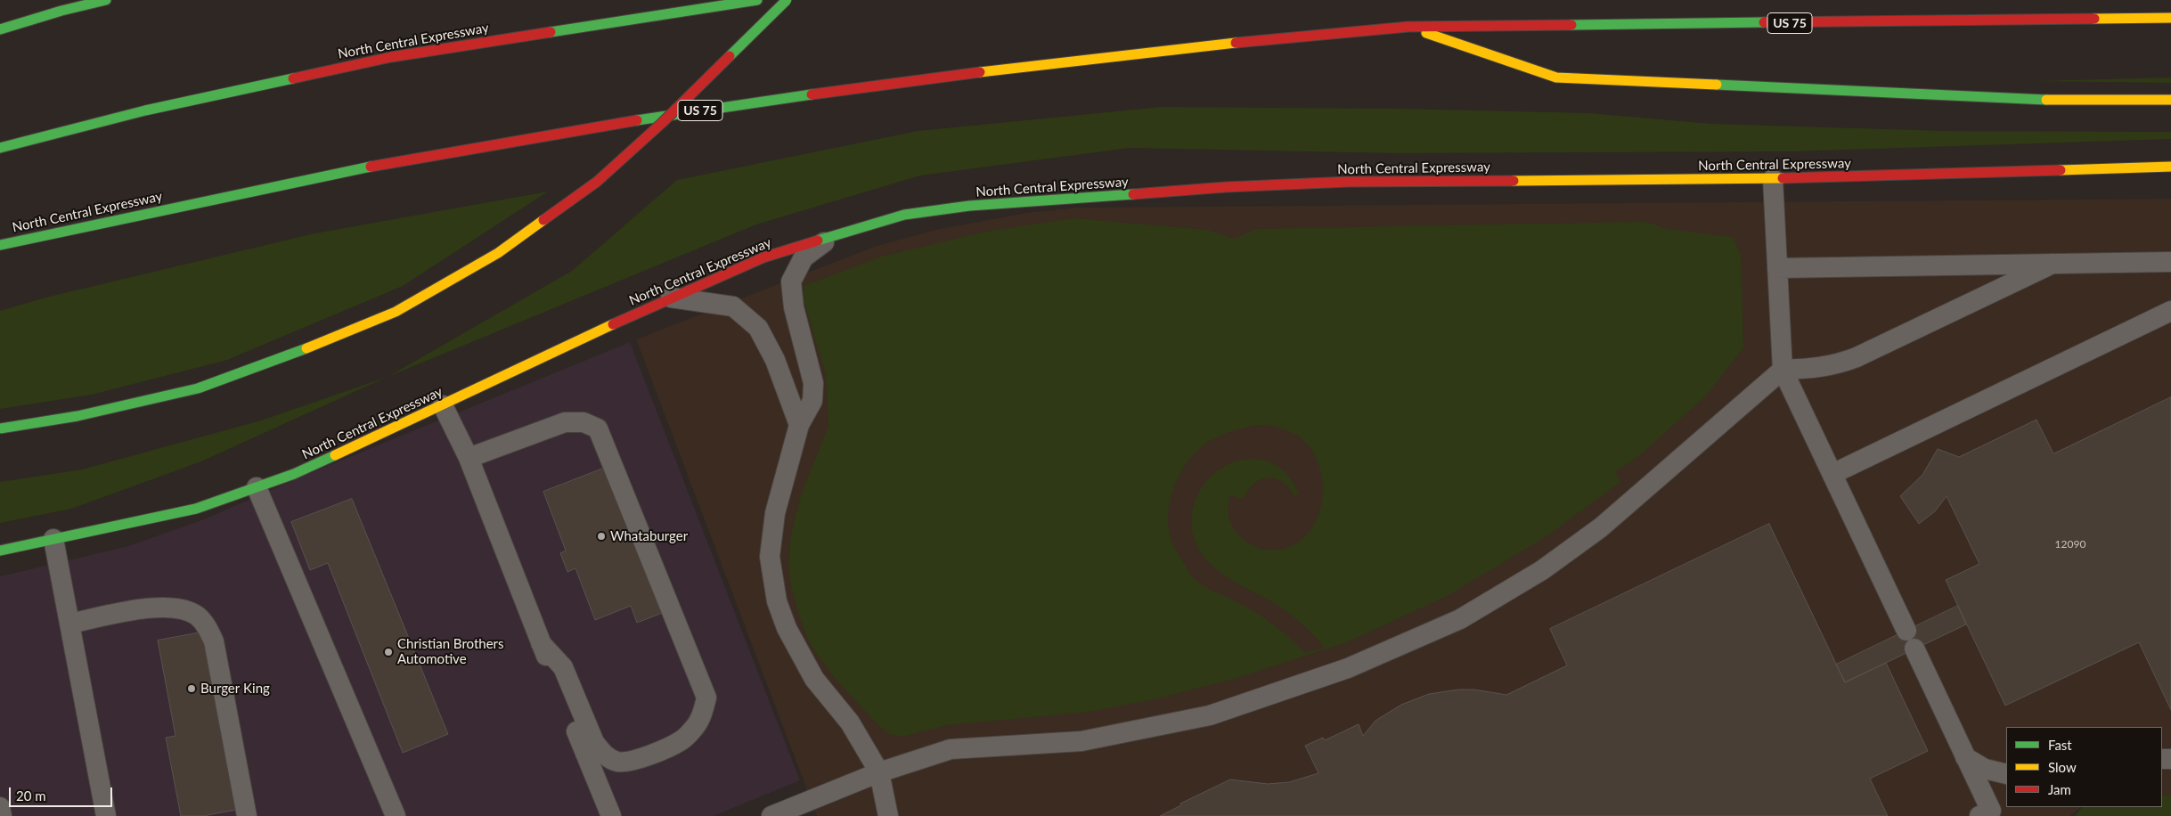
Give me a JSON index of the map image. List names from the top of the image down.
{
  "streets": {
    "main road": ["US 75", "North Central Expressway"]
  },
  "places": ["Whataburger", "Christian Brothers Automotive", "Burger King"],
  "house_numbers": ["12090"],
  "legend": ["Fast", "Slow", "Jam"],
  "scale_bar": "20 m"
}
